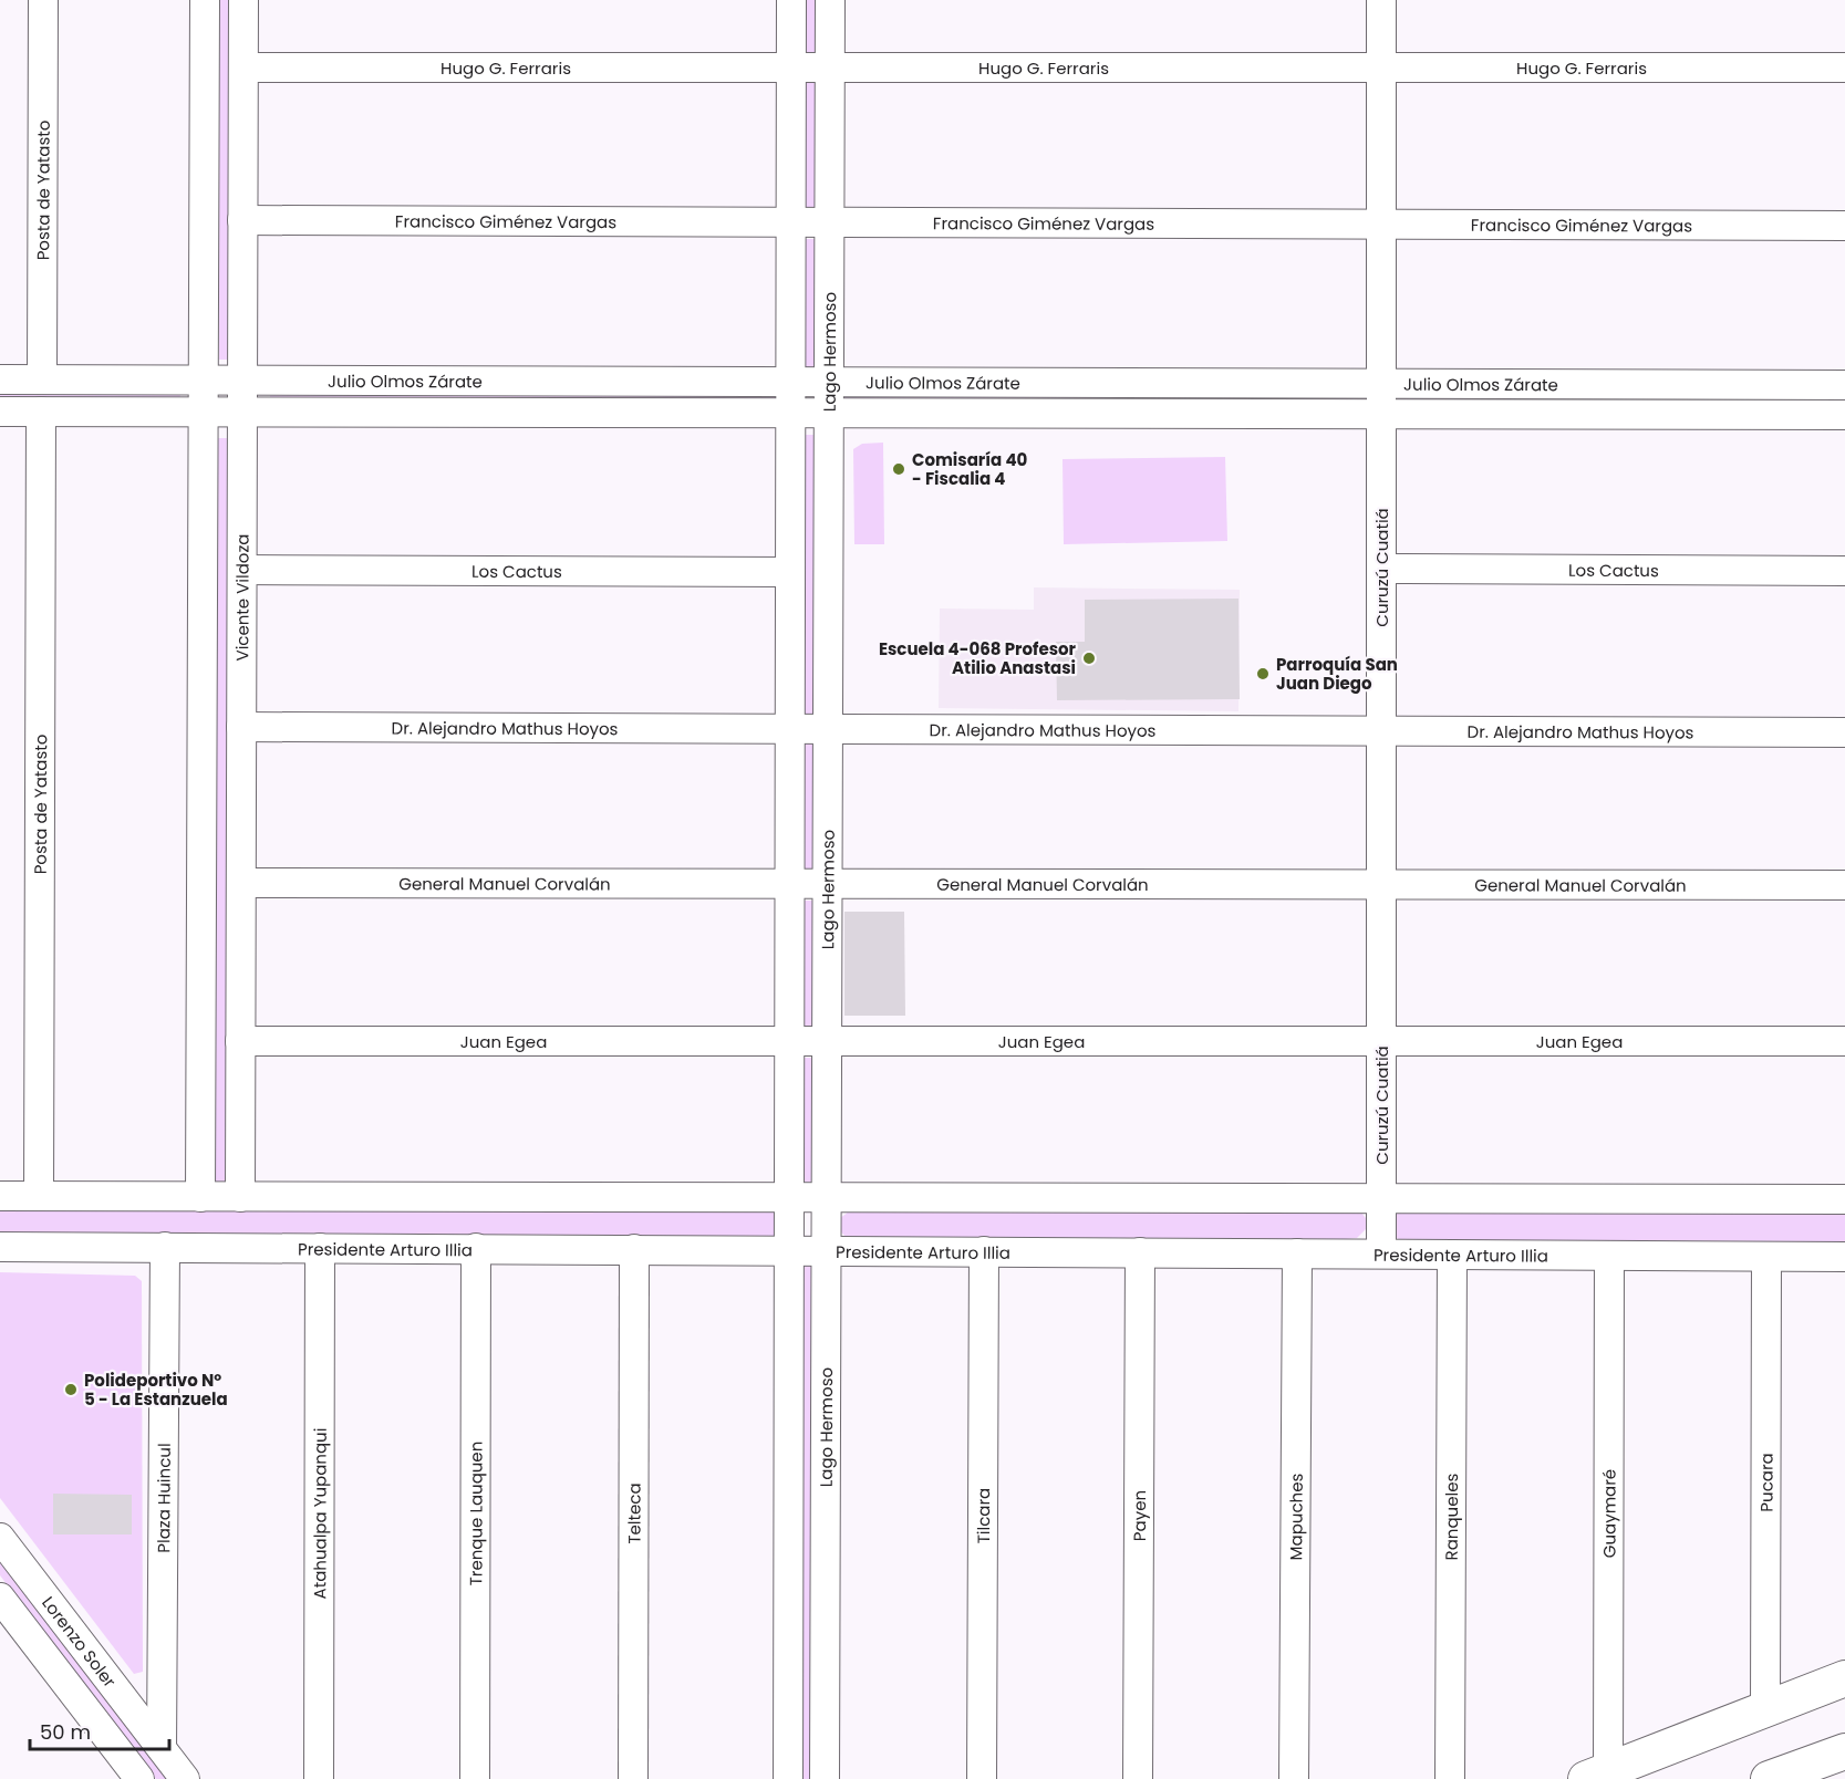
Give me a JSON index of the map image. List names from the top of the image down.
{
  "streets": {
    "street": [
      "Hugo G. Ferraris",
      "Posta de Yatasto",
      "Francisco Giménez Vargas",
      "Lago Hermoso",
      "Julio Olmos Zárate",
      "Curuzú Cuatiá",
      "Los Cactus",
      "Vicente Vildoza",
      "Dr. Alejandro Mathus Hoyos",
      "General Manuel Corvalán",
      "Juan Egea",
      "Presidente Arturo Illia",
      "Pucara",
      "Plaza Huincul",
      "Guaymaré",
      "Atahualpa Yupanqui",
      "Trenque Lauquen",
      "Telteca",
      "Tilcara",
      "Payen",
      "Mapuches",
      "Ranqueles",
      "Lorenzo Soler"
    ]
  },
  "crossings": [
    ["Hugo G. Ferraris", "Lago Hermoso"],
    ["Hugo G. Ferraris", "Curuzú Cuatiá"],
    ["Hugo G. Ferraris", "Vicente Vildoza"],
    ["Posta de Yatasto", "Julio Olmos Zárate"],
    ["Francisco Giménez Vargas", "Lago Hermoso"],
    ["Francisco Giménez Vargas", "Curuzú Cuatiá"],
    ["Francisco Giménez Vargas", "Vicente Vildoza"],
    ["Lago Hermoso", "Julio Olmos Zárate"],
    ["Lago Hermoso", "Dr. Alejandro Mathus Hoyos"],
    ["Lago Hermoso", "General Manuel Corvalán"],
    ["Lago Hermoso", "Juan Egea"],
    ["Lago Hermoso", "Presidente Arturo Illia"],
    ["Julio Olmos Zárate", "Curuzú Cuatiá"],
    ["Julio Olmos Zárate", "Vicente Vildoza"],
    ["Curuzú Cuatiá", "Los Cactus"],
    ["Curuzú Cuatiá", "Dr. Alejandro Mathus Hoyos"],
    ["Curuzú Cuatiá", "General Manuel Corvalán"],
    ["Curuzú Cuatiá", "Juan Egea"],
    ["Curuzú Cuatiá", "Presidente Arturo Illia"],
    ["Los Cactus", "Vicente Vildoza"],
    ["Vicente Vildoza", "Dr. Alejandro Mathus Hoyos"],
    ["Vicente Vildoza", "General Manuel Corvalán"],
    ["Vicente Vildoza", "Juan Egea"],
    ["Presidente Arturo Illia", "Pucara"],
    ["Presidente Arturo Illia", "Plaza Huincul"],
    ["Presidente Arturo Illia", "Guaymaré"],
    ["Presidente Arturo Illia", "Atahualpa Yupanqui"],
    ["Presidente Arturo Illia", "Trenque Lauquen"],
    ["Presidente Arturo Illia", "Telteca"],
    ["Presidente Arturo Illia", "Tilcara"],
    ["Presidente Arturo Illia", "Payen"],
    ["Presidente Arturo Illia", "Mapuches"],
    ["Presidente Arturo Illia", "Ranqueles"],
    ["Plaza Huincul", "Lorenzo Soler"]
  ],
  "places": [
    "Comisaría 40 - Fiscalia 4",
    "Escuela 4-068 Profesor Atilio Anastasi",
    "Parroquía San Juan Diego",
    "Polideportivo Nº 5 - La Estanzuela"
  ],
  "scale_bar": "50 m"
}
